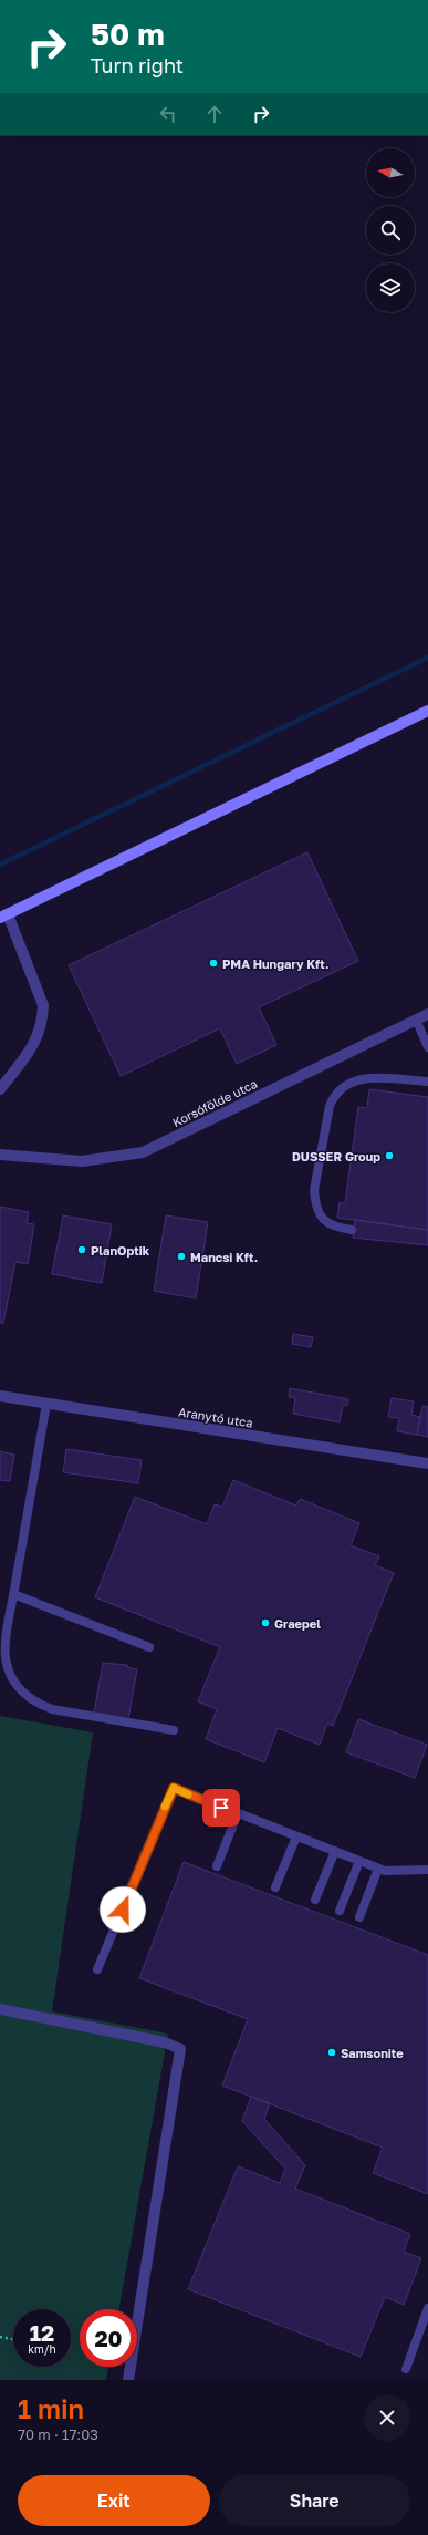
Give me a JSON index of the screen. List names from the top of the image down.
{
  "streets": {
    "street": ["Korsófölde utca", "Aranytó utca"]
  },
  "places": [
    "PMA Hungary Kft.",
    "DUSSER Group",
    "PlanOptik",
    "Mancsi Kft.",
    "Graepel",
    "Samsonite"
  ],
  "north": "left",
  "page": {
    "turn": ["50 m", "Turn right"],
    "speed": "12 km/h",
    "limit": "20",
    "heading": ["1 min", "70 m · 17:03"],
    "buttons": ["Exit", "Share"]
  }
}
